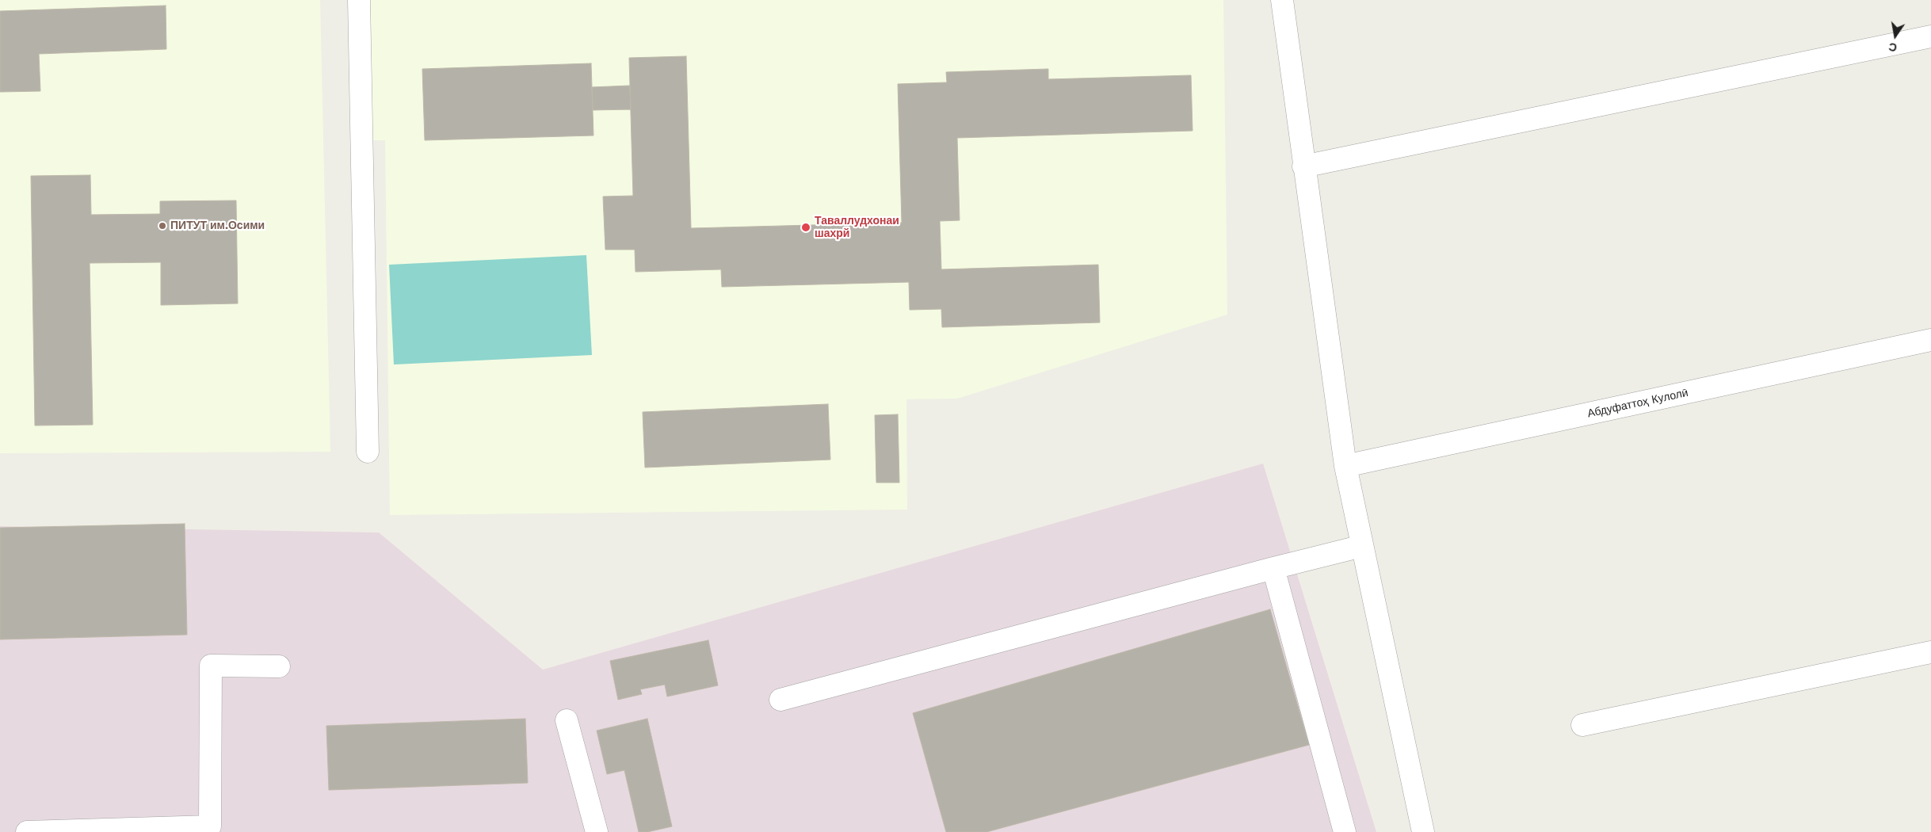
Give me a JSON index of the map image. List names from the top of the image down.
{
  "streets": {
    "street": ["Абдуфаттоҳ Кулолӣ"]
  },
  "places": ["ПИТУТ им.Осими", "Таваллудхонаи шахрй"],
  "north": "bottom"
}
